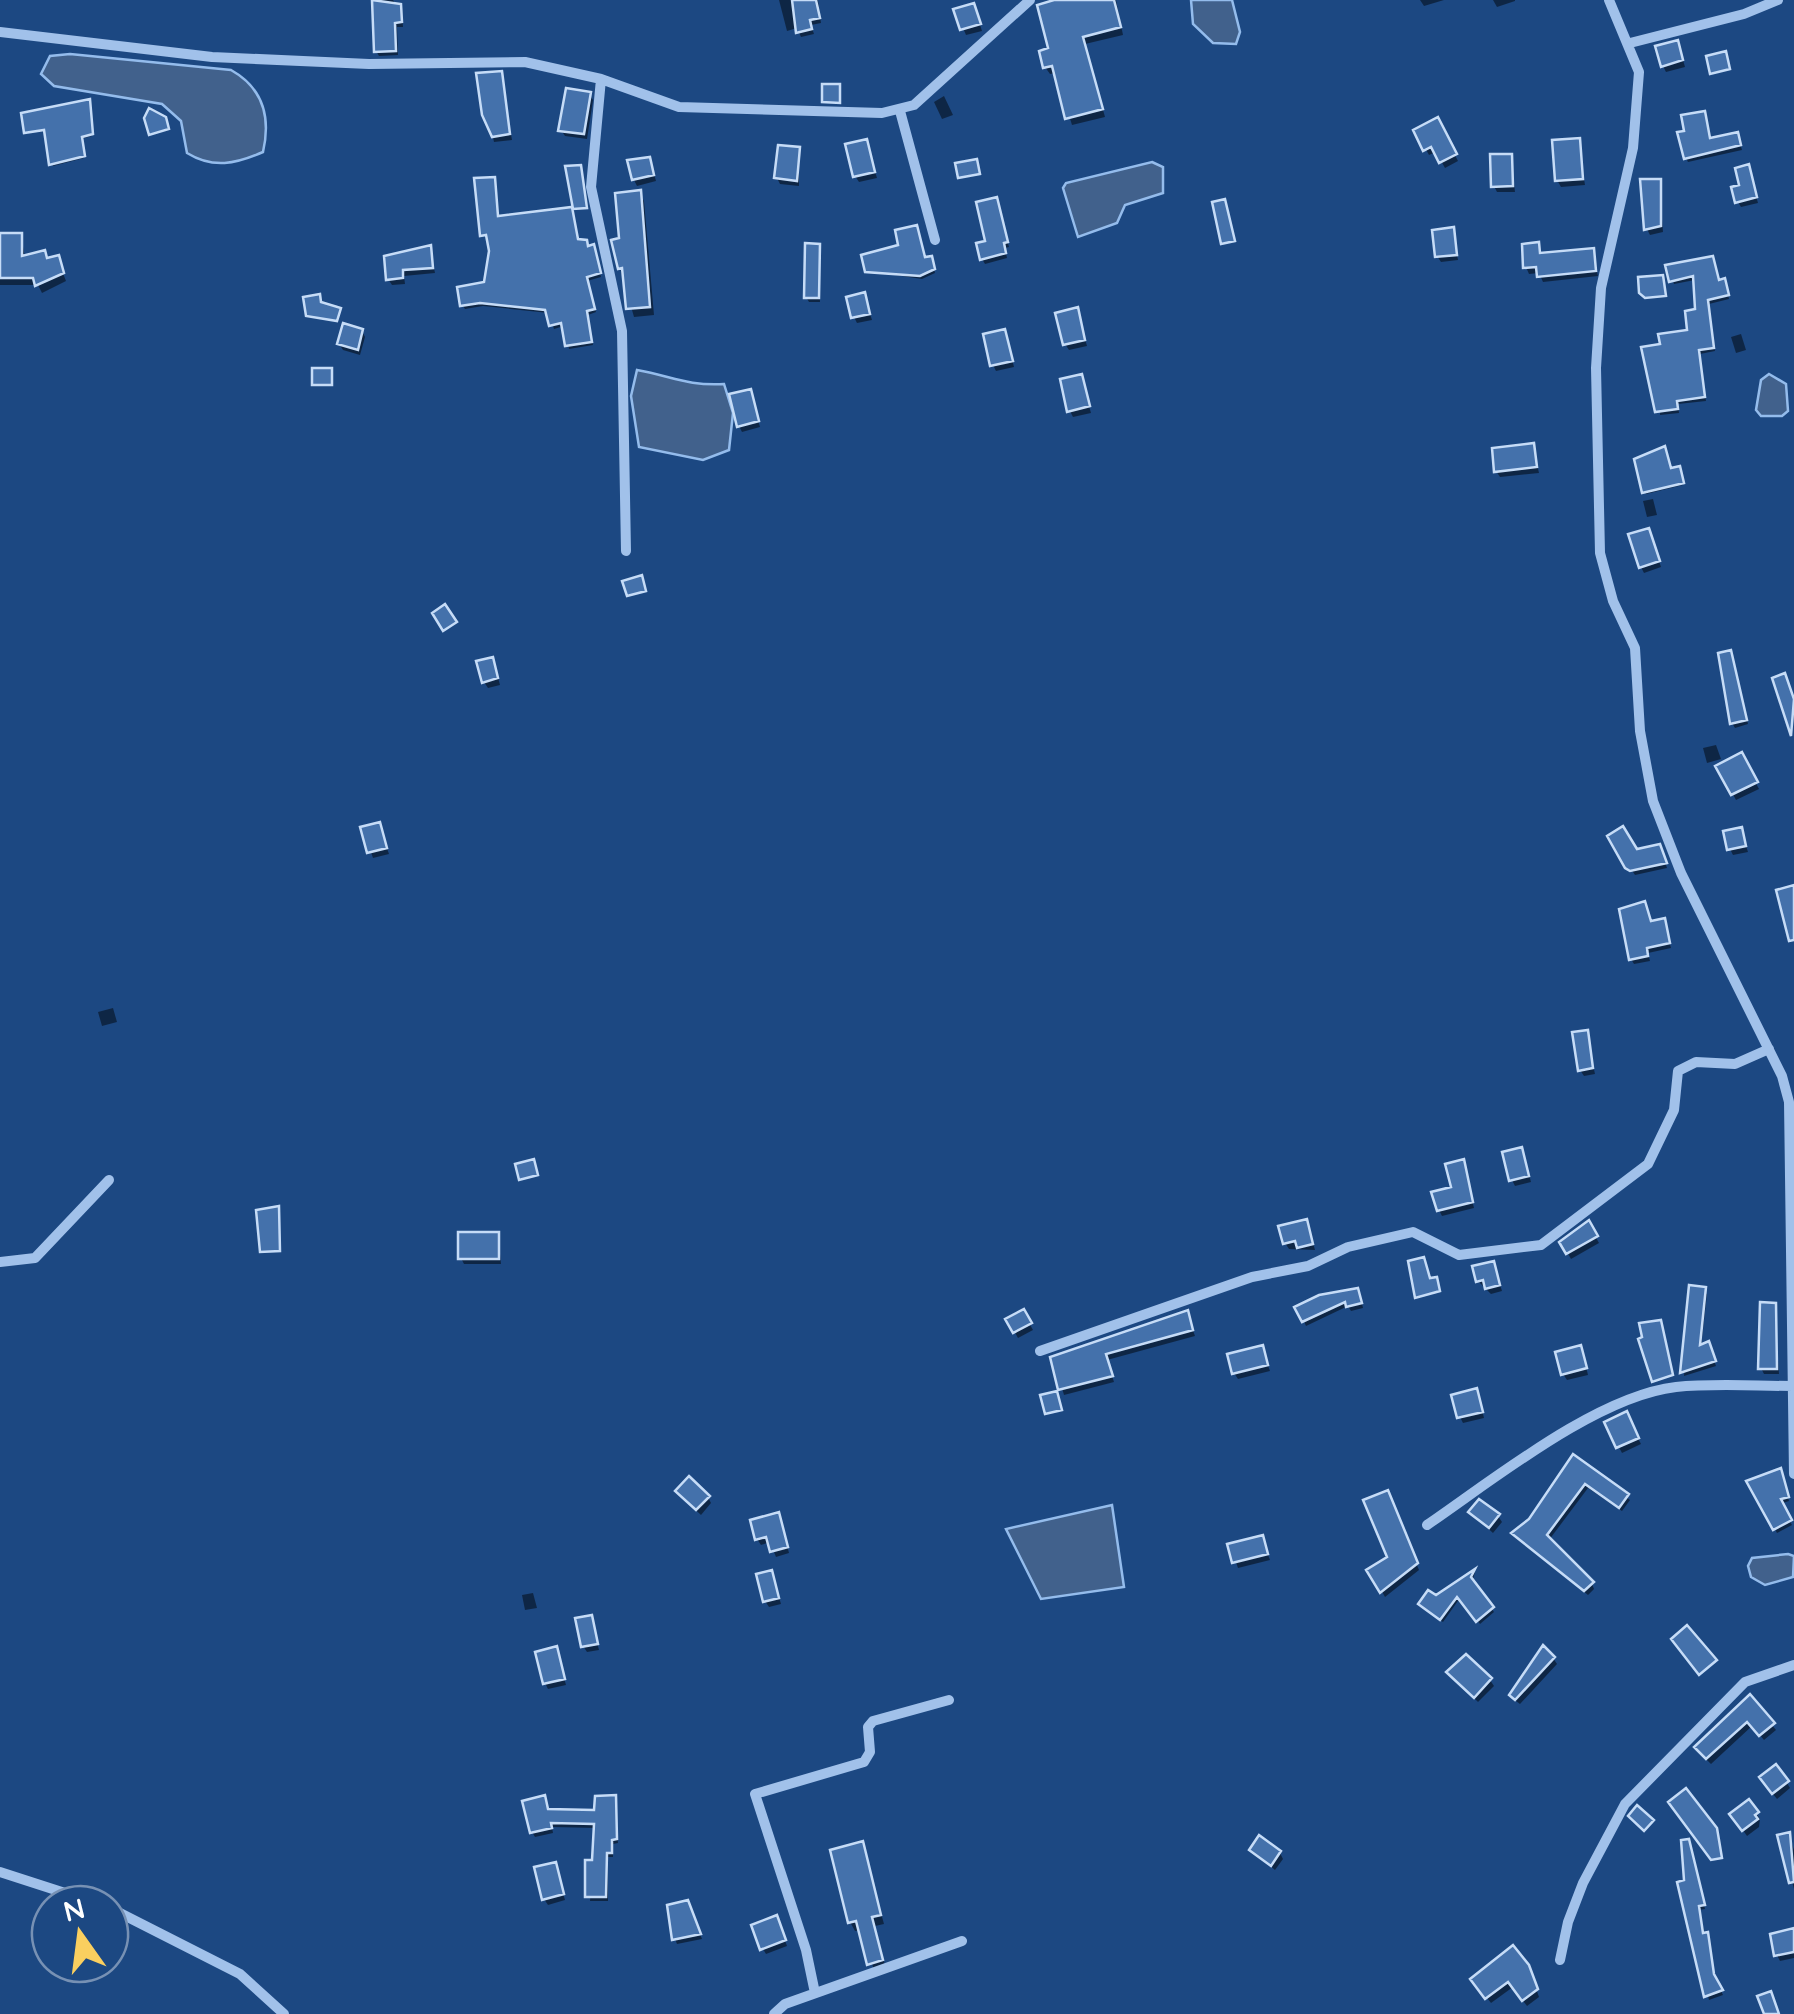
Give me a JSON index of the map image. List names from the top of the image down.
{
  "north": "top"
}
